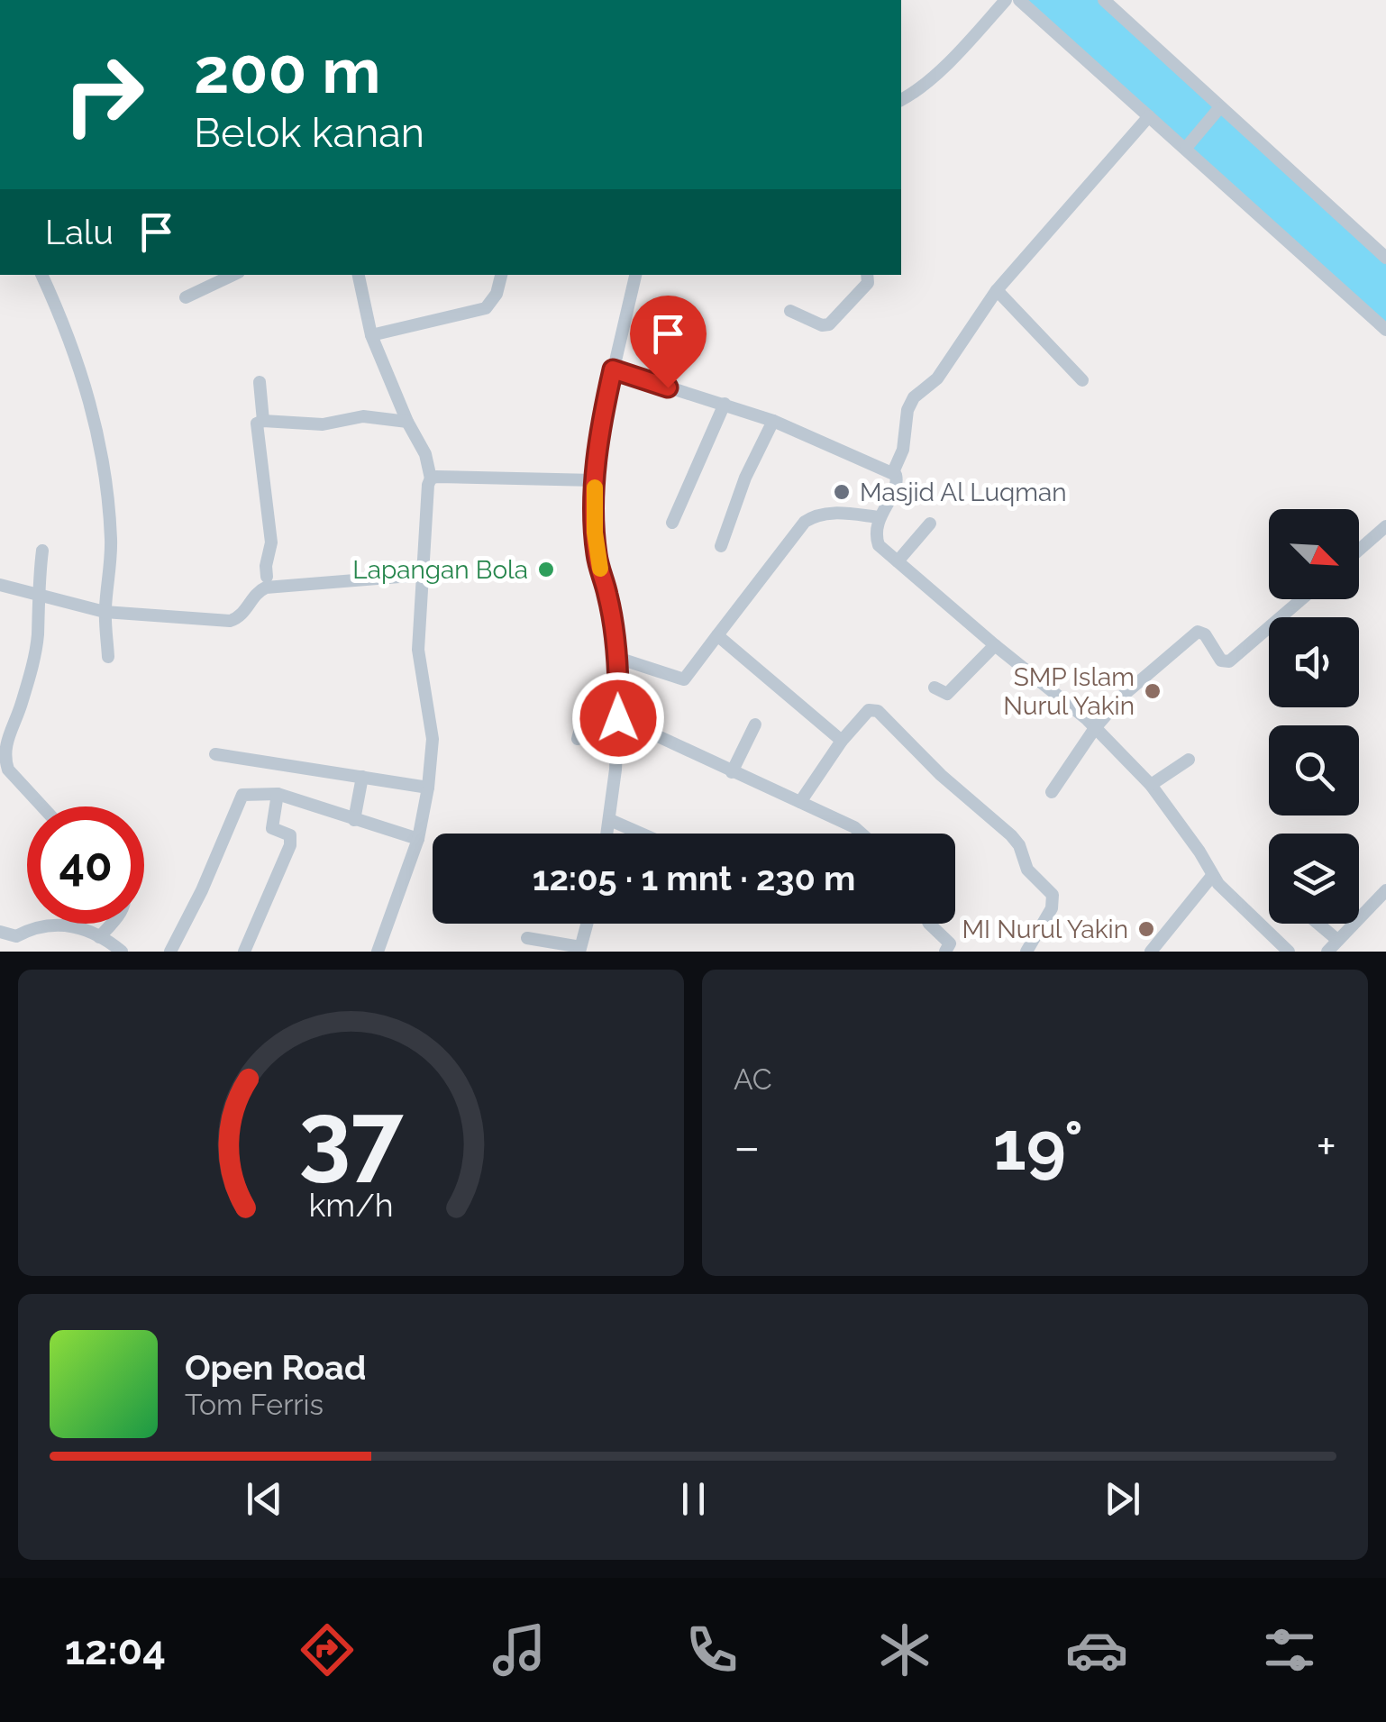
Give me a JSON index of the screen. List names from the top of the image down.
{
  "places": [
    "Masjid Al Luqman",
    "Lapangan Bola",
    "SMP Islam Nurul Yakin",
    "MI Nurul Yakin"
  ],
  "north": "bottom right",
  "page": {
    "turn": ["200 m", "Belok kanan"],
    "then": "Lalu",
    "limit": "40",
    "trip": "12:05 · 1 mnt · 230 m",
    "tile": "AC",
    "heat": ["−", "19°", "+"],
    "song": ["Open Road", "Tom Ferris"],
    "tabs": "12:04",
    "gauge": ["37", "km/h"]
  }
}
